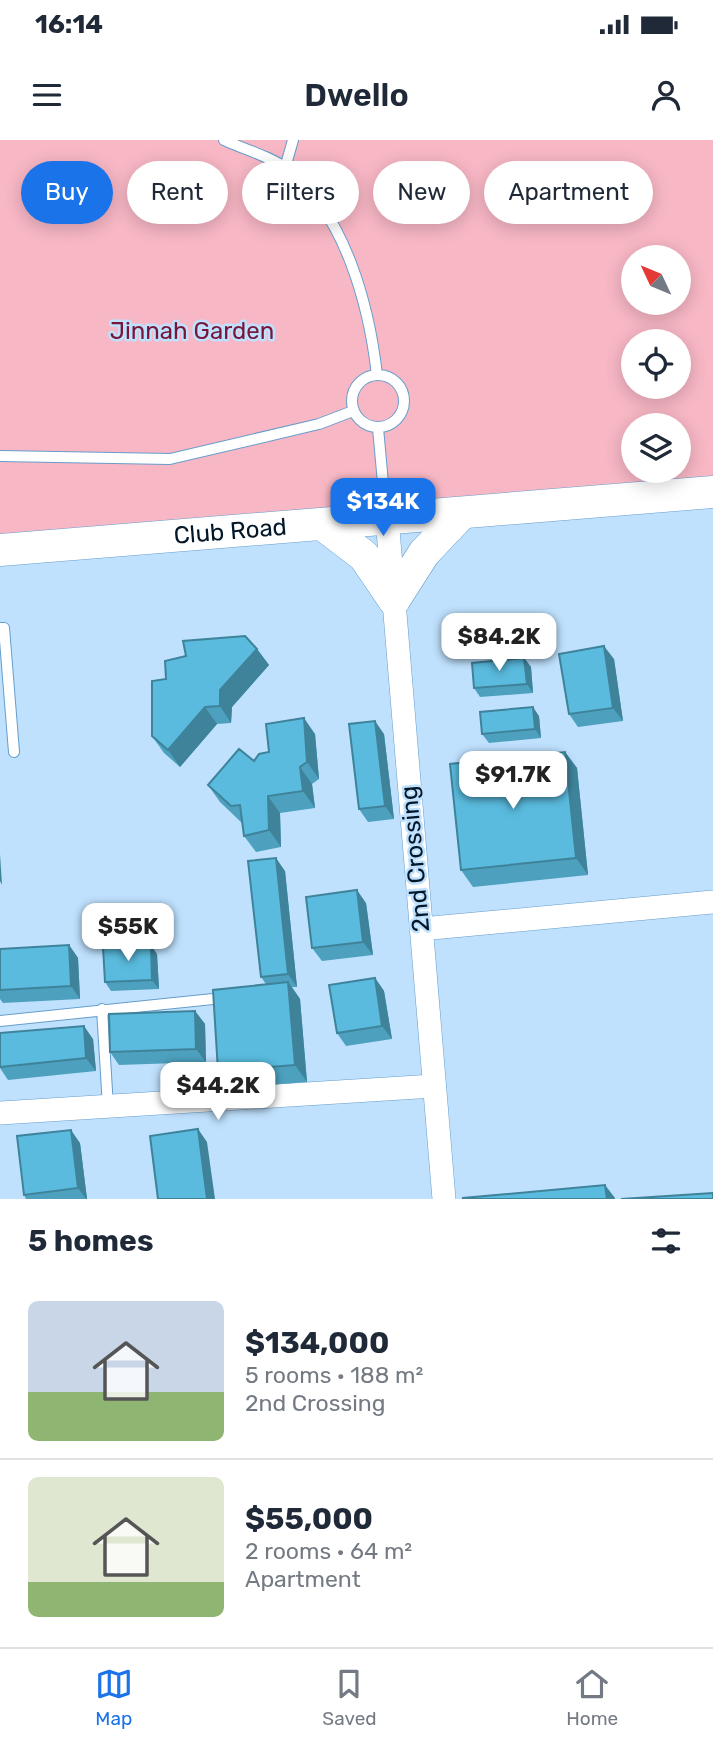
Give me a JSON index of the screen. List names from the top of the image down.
{
  "streets": {
    "main road": ["Club Road"],
    "street": ["2nd Crossing"]
  },
  "crossings": [
    ["Club Road", "2nd Crossing"]
  ],
  "parks": ["Jinnah Garden"],
  "north": "top left",
  "page": {
    "status": "16:14",
    "header": "Dwello",
    "chip": [
      "Buy",
      "Rent",
      "Filters",
      "New",
      "Apartment"
    ],
    "price": [
      "$134K",
      "$84.2K",
      "$91.7K",
      "$55K",
      "$44.2K"
    ],
    "heading": "5 homes",
    "list": [
      {
        "name": "$134,000",
        "note": "5 rooms · 188 m² · 2nd Crossing"
      },
      {
        "name": "$55,000",
        "note": "2 rooms · 64 m² · Apartment"
      }
    ],
    "tabs": ["Map", "Saved", "Home"]
  }
}
